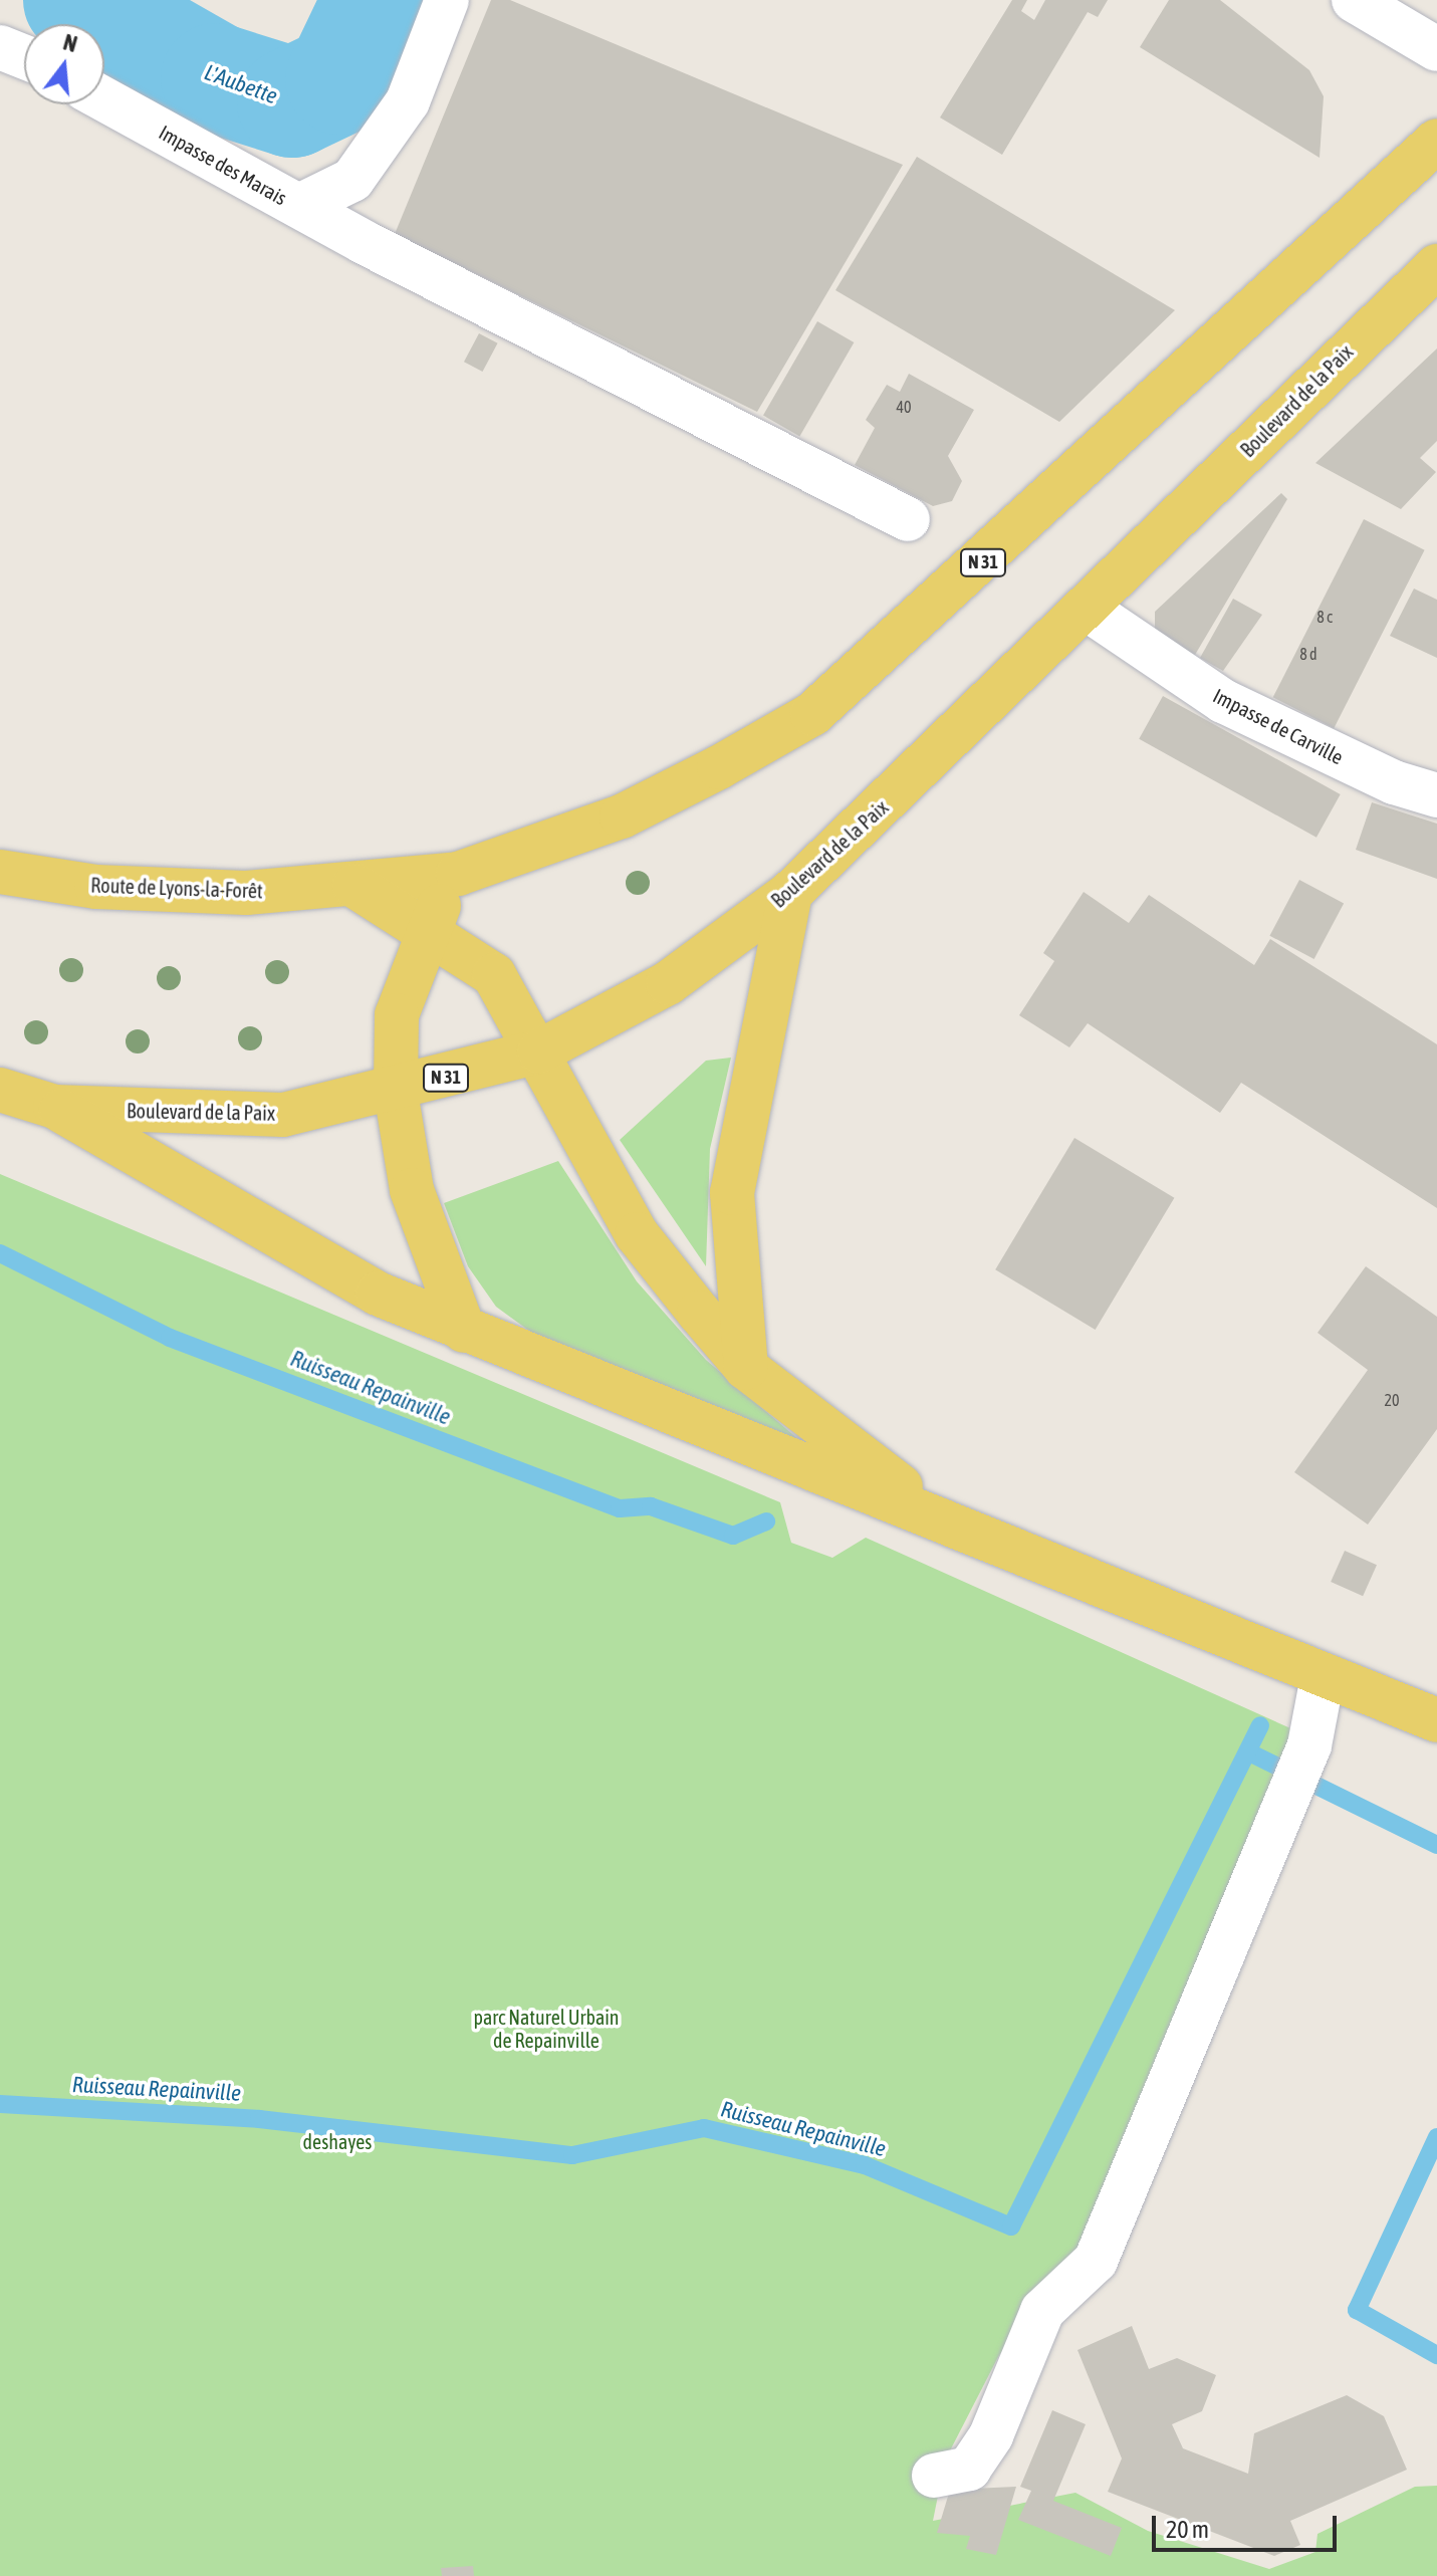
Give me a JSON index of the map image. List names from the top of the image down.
{
  "streets": {
    "main road": ["Boulevard de la Paix", "N 31", "Route de Lyons-la-Forêt"],
    "street": ["Impasse des Marais", "Impasse de Carville"]
  },
  "crossings": [
    ["Boulevard de la Paix", "N 31"],
    ["Boulevard de la Paix", "Impasse de Carville"],
    ["N 31", "Route de Lyons-la-Forêt"]
  ],
  "water": ["L'Aubette", "Ruisseau Repainville"],
  "parks": ["parc Naturel Urbain de Repainville", "deshayes"],
  "house_numbers": [
    "40",
    "8 c",
    "8 d",
    "20"
  ],
  "scale_bar": "20 m",
  "north": "top"
}
